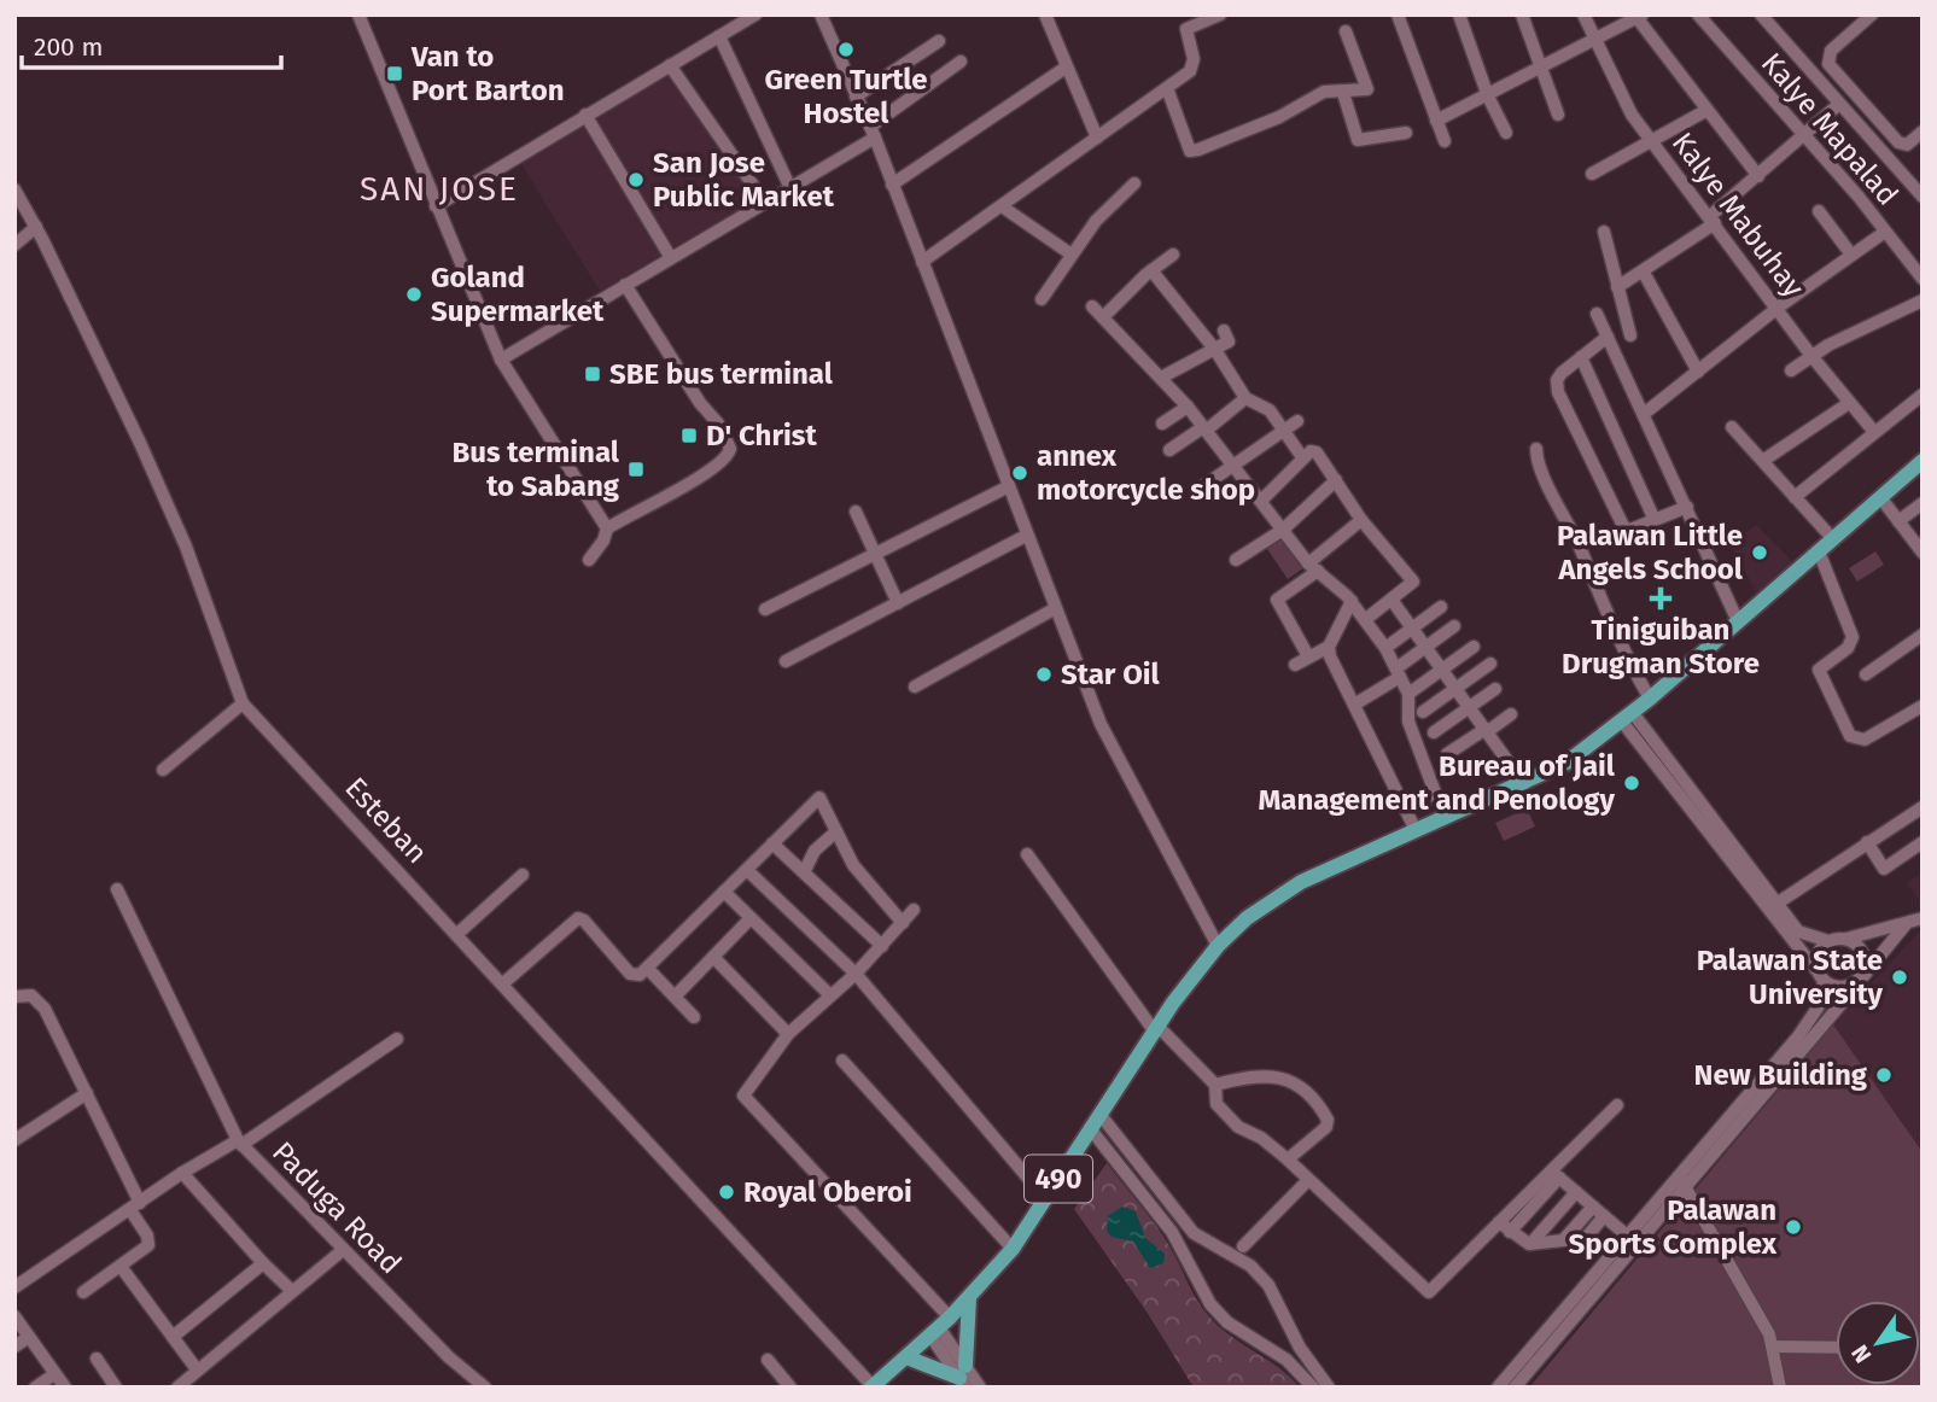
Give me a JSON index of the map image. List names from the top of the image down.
{
  "streets": {
    "main road": ["490"],
    "street": [
      "Kalye Mapalad",
      "Kalye Mabuhay",
      "Esteban",
      "Paduga Road"
    ]
  },
  "crossings": [
    ["Esteban", "490"]
  ],
  "districts": ["SAN JOSE"],
  "places": {
    "other": [
      "Green Turtle Hostel",
      "San Jose Public Market",
      "Goland Supermarket",
      "annex motorcycle shop",
      "Palawan Little Angels School",
      "Star Oil",
      "Bureau of Jail Management and Penology",
      "Palawan State University",
      "New Building",
      "Royal Oberoi",
      "Palawan Sports Complex"
    ],
    "transit": [
      "Van to Port Barton",
      "SBE bus terminal",
      "D' Christ",
      "Bus terminal to Sabang"
    ],
    "health": ["Tiniguiban Drugman Store"]
  },
  "scale_bar": "200 m",
  "north": "bottom left"
}
